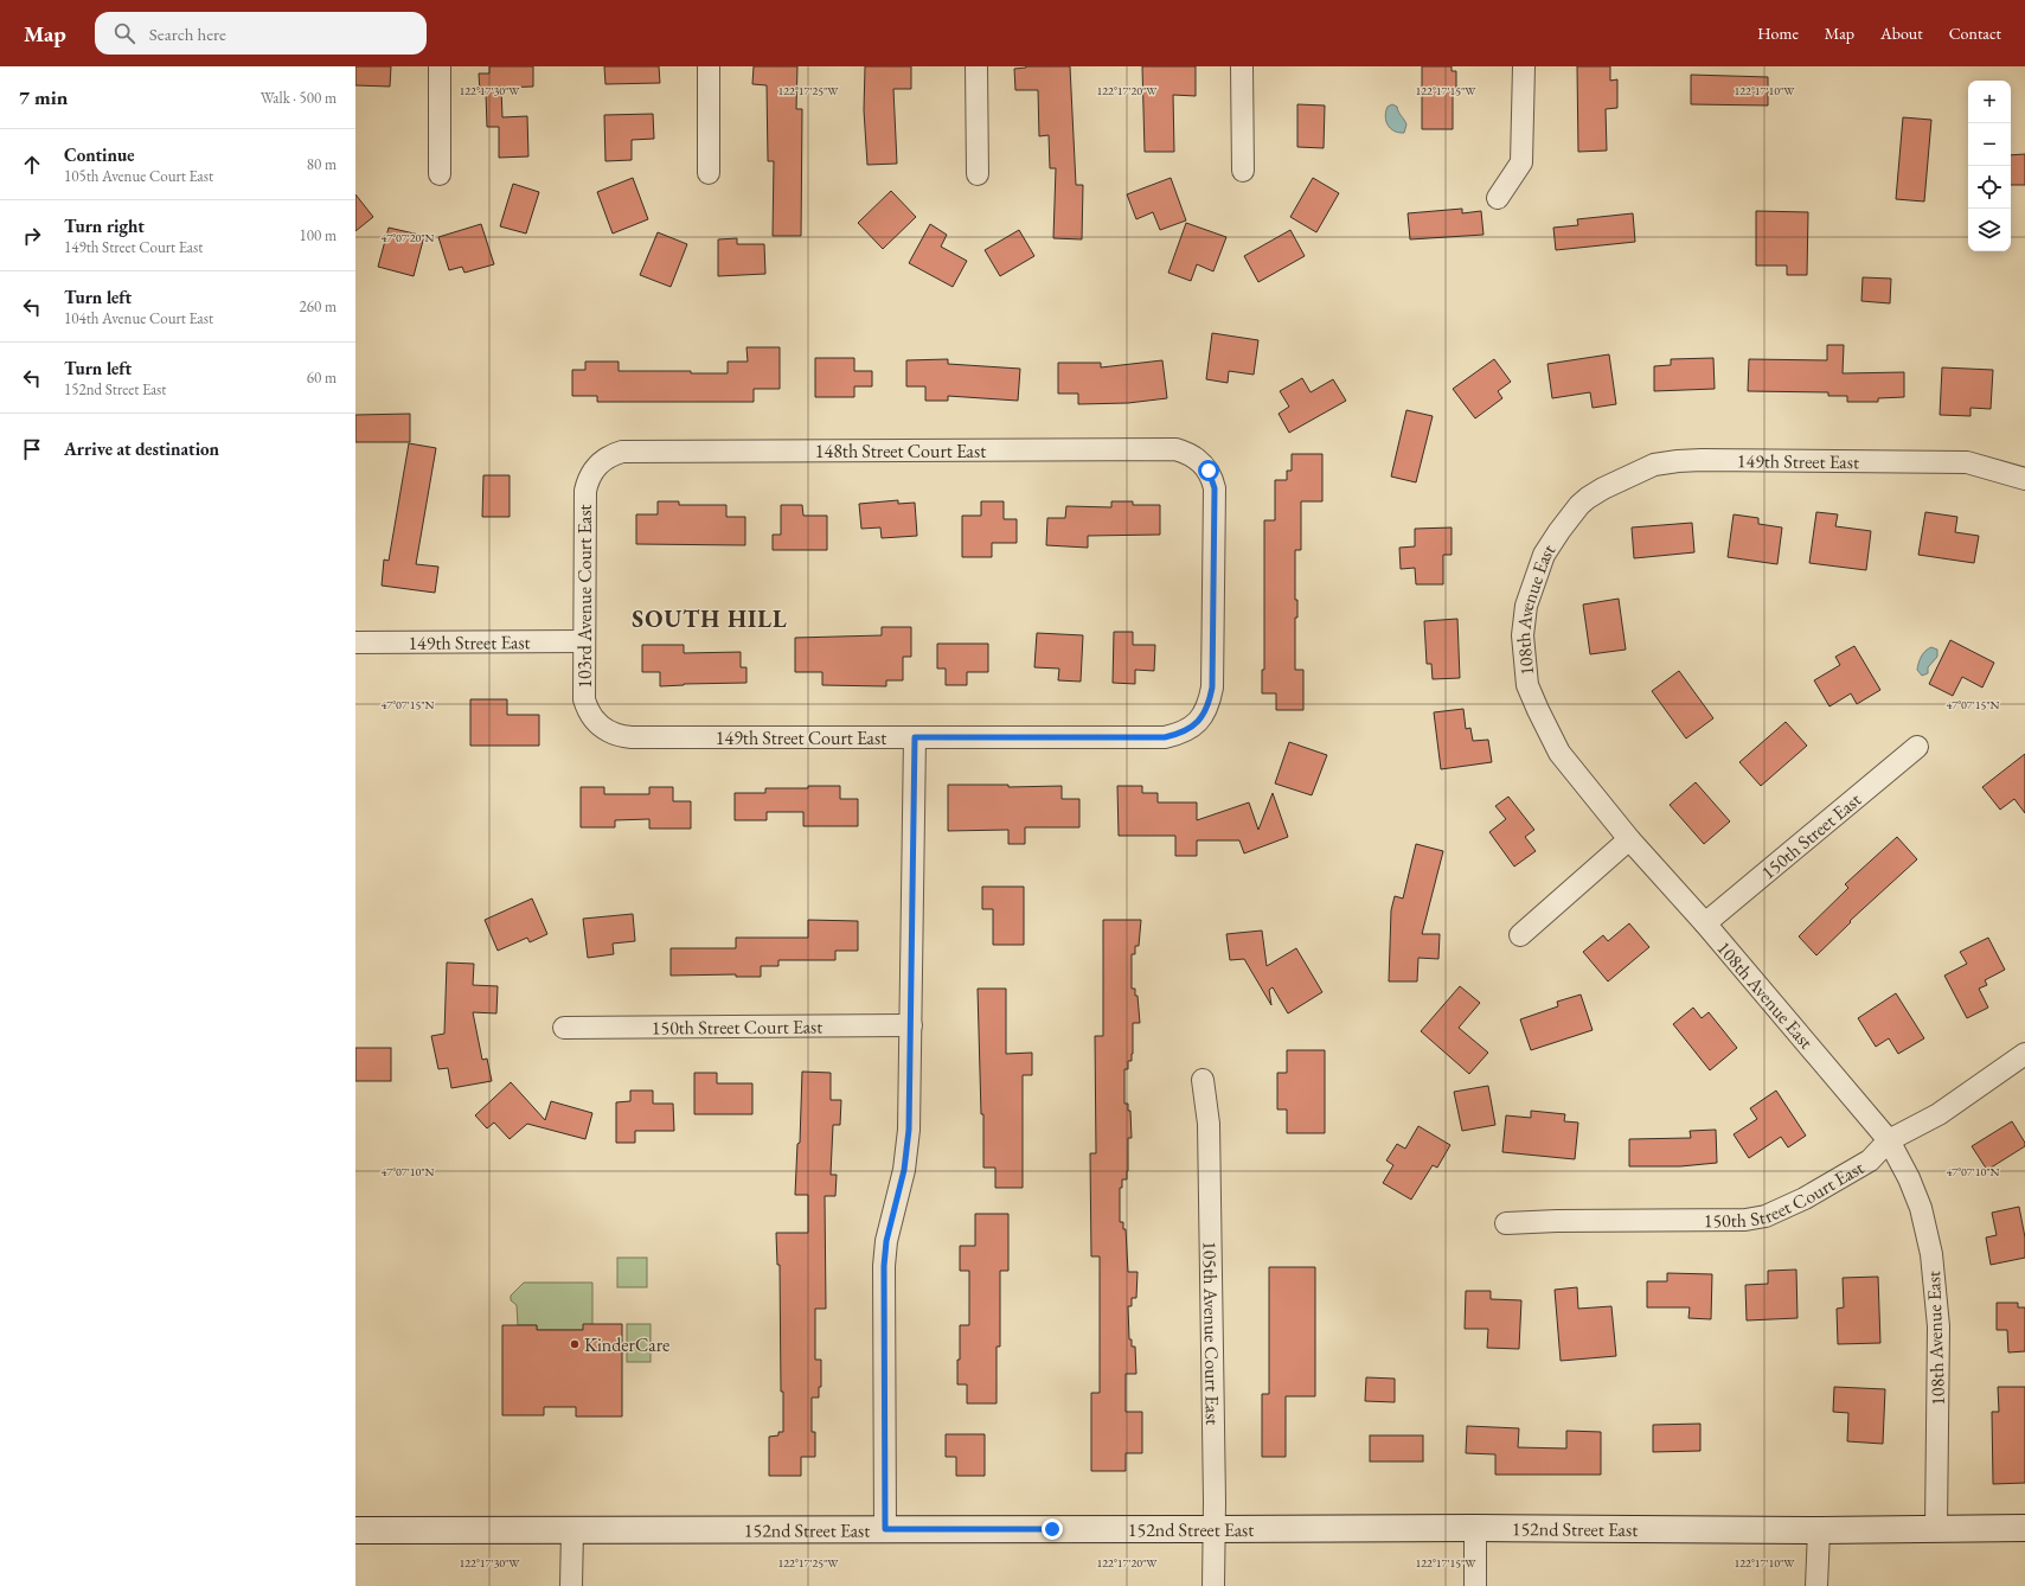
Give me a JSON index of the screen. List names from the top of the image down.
{
  "streets": {
    "main road": ["152nd Street East"],
    "street": [
      "148th Street Court East",
      "149th Street East",
      "103rd Avenue Court East",
      "108th Avenue East",
      "149th Street Court East",
      "150th Street East",
      "150th Street Court East",
      "105th Avenue Court East"
    ]
  },
  "crossings": [
    ["148th Street Court East", "103rd Avenue Court East"],
    ["148th Street Court East", "149th Street Court East"],
    ["149th Street East", "103rd Avenue Court East"],
    ["149th Street East", "108th Avenue East"],
    ["103rd Avenue Court East", "149th Street Court East"],
    ["108th Avenue East", "150th Street East"],
    ["108th Avenue East", "150th Street Court East"],
    ["108th Avenue East", "152nd Street East"],
    ["105th Avenue Court East", "152nd Street East"]
  ],
  "districts": ["SOUTH HILL"],
  "places": ["KinderCare"],
  "page": {
    "header": "Map",
    "search": "Search here",
    "nav": [
      "Home",
      "Map",
      "About",
      "Contact"
    ],
    "heading": ["7 min", "Walk · 500 m"],
    "map_buttons": ["+", "−"],
    "list": [
      ["Continue", "105th Avenue Court East", "80 m"],
      ["Turn right", "149th Street Court East", "100 m"],
      ["Turn left", "104th Avenue Court East", "260 m"],
      ["Turn left", "152nd Street East", "60 m"],
      "Arrive at destination"
    ]
  },
  "coordinates": [
    "122°17'30\"W",
    "122°17'25\"W",
    "122°17'20\"W",
    "122°17'15\"W",
    "122°17'10\"W",
    "47°07'20\"N",
    "47°07'15\"N",
    "47°07'10\"N"
  ]
}
